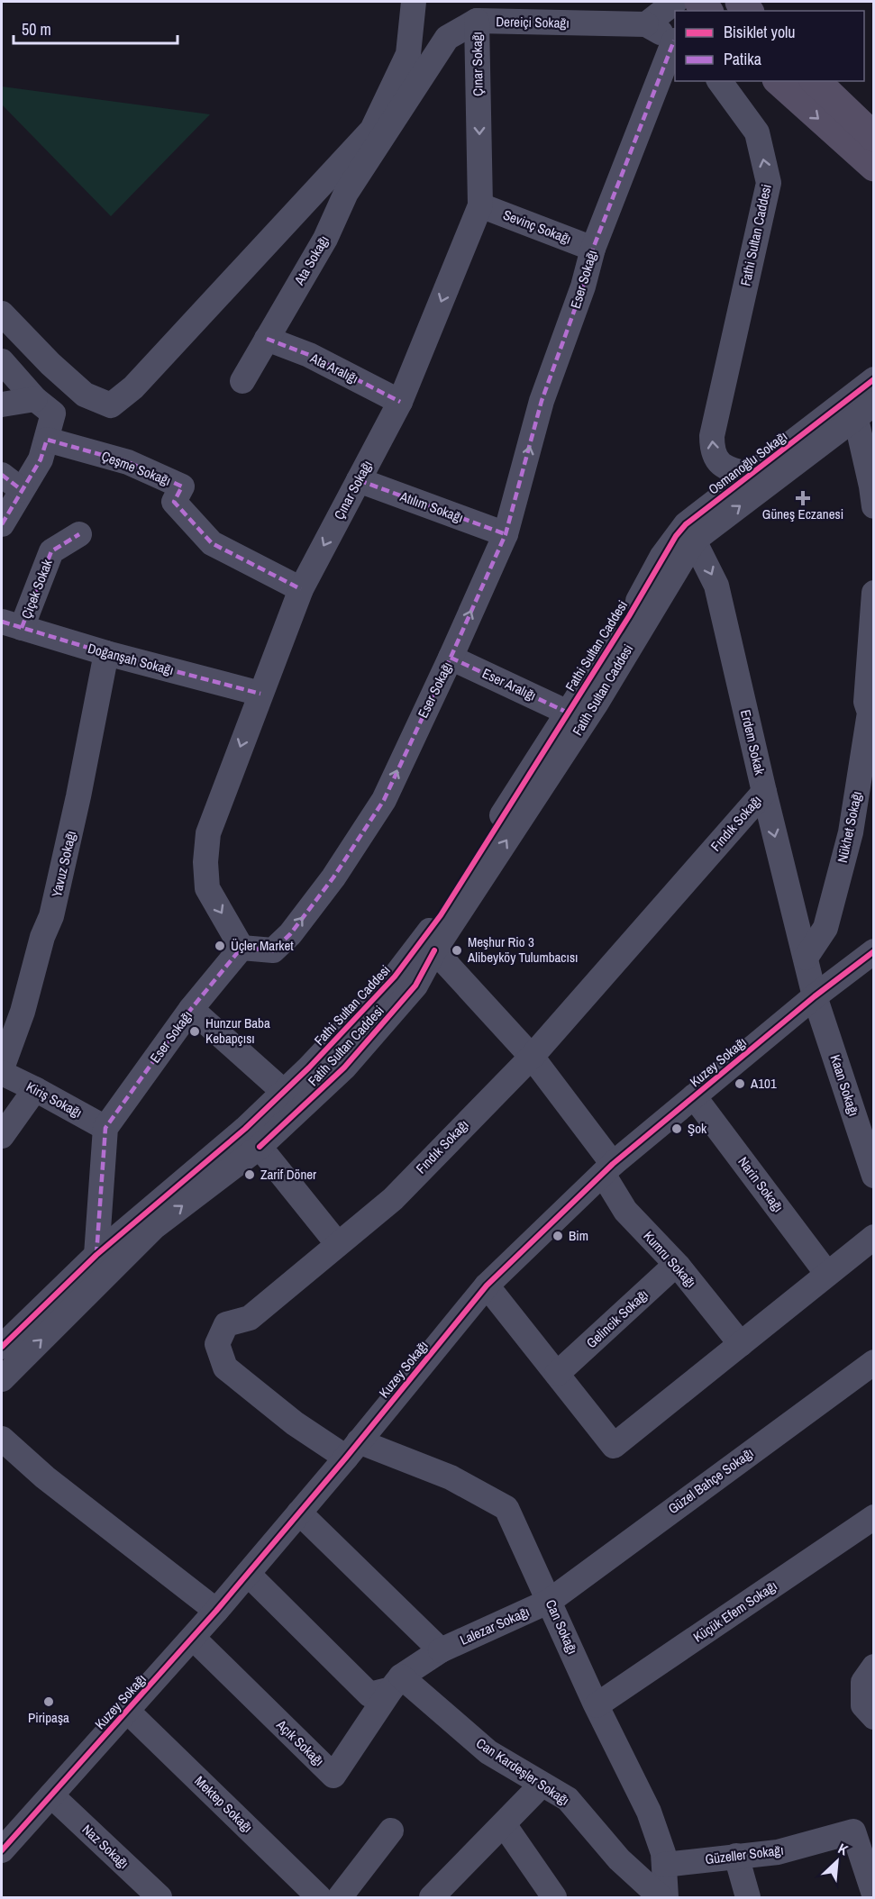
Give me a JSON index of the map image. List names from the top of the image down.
{
  "streets": {
    "street": [
      "Dereiçi Sokağı",
      "Çınar Sokağı",
      "Sevinç Sokağı",
      "Fathi Sultan Caddesi",
      "Ata Sokağı",
      "Eser Sokağı",
      "Ata Aralığı",
      "Osmanoğlu Sokağı",
      "Çeşme Sokağı",
      "Atılım Sokağı",
      "Çiçek Sokak",
      "Doğanşah Sokağı",
      "Eser Aralığı",
      "Fatih Sultan Caddesi",
      "Erdem Sokak",
      "Fındık Sokağı",
      "Nükhet Sokağı",
      "Yavuz Sokağı",
      "Kuzey Sokağı",
      "Kaan Sokağı",
      "Kiriş Sokağı",
      "Narin Sokağı",
      "Kumru Sokağı",
      "Gelincik Sokağı",
      "Güzel Bahçe Sokağı",
      "Küçük Efem Sokağı",
      "Lalezar Sokağı",
      "Can Sokağı",
      "Açık Sokağı",
      "Can Kardeşler Sokağı",
      "Mektep Sokağı",
      "Naz Sokağı",
      "Güzeller Sokağı"
    ]
  },
  "crossings": [
    ["Dereiçi Sokağı", "Çınar Sokağı"],
    ["Dereiçi Sokağı", "Ata Sokağı"],
    ["Çınar Sokağı", "Sevinç Sokağı"],
    ["Çınar Sokağı", "Eser Sokağı"],
    ["Çınar Sokağı", "Ata Aralığı"],
    ["Çınar Sokağı", "Çeşme Sokağı"],
    ["Çınar Sokağı", "Atılım Sokağı"],
    ["Çınar Sokağı", "Doğanşah Sokağı"],
    ["Sevinç Sokağı", "Eser Sokağı"],
    ["Fathi Sultan Caddesi", "Osmanoğlu Sokağı"],
    ["Fathi Sultan Caddesi", "Eser Aralığı"],
    ["Fathi Sultan Caddesi", "Fatih Sultan Caddesi"],
    ["Fathi Sultan Caddesi", "Erdem Sokak"],
    ["Ata Sokağı", "Ata Aralığı"],
    ["Eser Sokağı", "Atılım Sokağı"],
    ["Eser Sokağı", "Eser Aralığı"],
    ["Eser Sokağı", "Kiriş Sokağı"],
    ["Osmanoğlu Sokağı", "Fatih Sultan Caddesi"],
    ["Osmanoğlu Sokağı", "Erdem Sokak"],
    ["Çiçek Sokak", "Doğanşah Sokağı"],
    ["Doğanşah Sokağı", "Yavuz Sokağı"],
    ["Fatih Sultan Caddesi", "Erdem Sokak"],
    ["Erdem Sokak", "Fındık Sokağı"],
    ["Erdem Sokak", "Nükhet Sokağı"],
    ["Erdem Sokak", "Kuzey Sokağı"],
    ["Erdem Sokak", "Kaan Sokağı"],
    ["Fındık Sokağı", "Kuzey Sokağı"],
    ["Fındık Sokağı", "Can Sokağı"],
    ["Kuzey Sokağı", "Kaan Sokağı"],
    ["Kuzey Sokağı", "Narin Sokağı"],
    ["Kuzey Sokağı", "Kumru Sokağı"],
    ["Kuzey Sokağı", "Can Sokağı"],
    ["Kuzey Sokağı", "Açık Sokağı"],
    ["Kuzey Sokağı", "Mektep Sokağı"],
    ["Kuzey Sokağı", "Naz Sokağı"],
    ["Kumru Sokağı", "Gelincik Sokağı"],
    ["Güzel Bahçe Sokağı", "Lalezar Sokağı"],
    ["Güzel Bahçe Sokağı", "Can Sokağı"],
    ["Küçük Efem Sokağı", "Can Sokağı"],
    ["Lalezar Sokağı", "Can Sokağı"],
    ["Lalezar Sokağı", "Açık Sokağı"],
    ["Lalezar Sokağı", "Can Kardeşler Sokağı"],
    ["Can Sokağı", "Güzeller Sokağı"],
    ["Açık Sokağı", "Can Kardeşler Sokağı"]
  ],
  "one_way": [
    "Çınar Sokağı",
    "Eser Sokağı",
    "Fatih Sultan Caddesi",
    "Erdem Sokak"
  ],
  "places": {
    "health": ["Güneş Eczanesi"],
    "other": [
      "Üçler Market",
      "Meşhur Rio 3 Alibeyköy Tulumbacısı",
      "Hunzur Baba Kebapçısı",
      "A101",
      "Şok",
      "Zarif Döner",
      "Bim",
      "Piripaşa"
    ]
  },
  "legend": ["Bisiklet yolu", "Patika"],
  "scale_bar": "50 m",
  "north": "top right"
}
